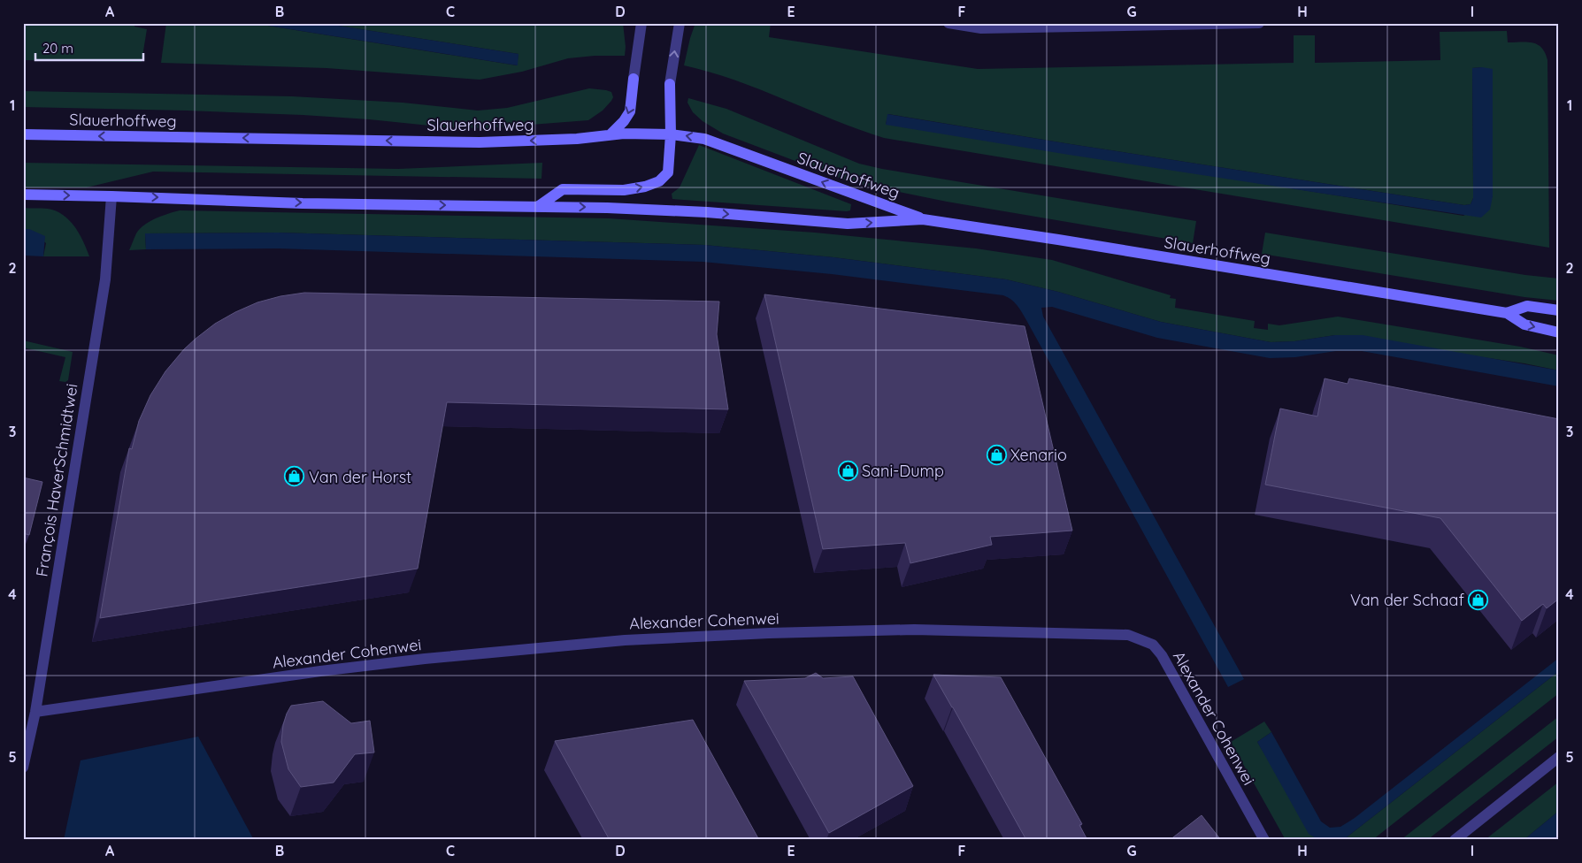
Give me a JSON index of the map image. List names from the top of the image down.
{
  "streets": {
    "main road": ["Slauerhoffweg"],
    "street": ["François HaverSchmidtwei", "Alexander Cohenwei"]
  },
  "crossings": [
    ["Slauerhoffweg", "François HaverSchmidtwei"],
    ["François HaverSchmidtwei", "Alexander Cohenwei"]
  ],
  "places": {
    "shop": [
      "Xenario",
      "Sani-Dump",
      "Van der Horst",
      "Van der Schaaf"
    ]
  },
  "scale_bar": "20 m",
  "grid": {
    "columns": [
      "A",
      "B",
      "C",
      "D",
      "E",
      "F",
      "G",
      "H",
      "I"
    ],
    "rows": [
      "1",
      "2",
      "3",
      "4",
      "5"
    ]
  }
}
